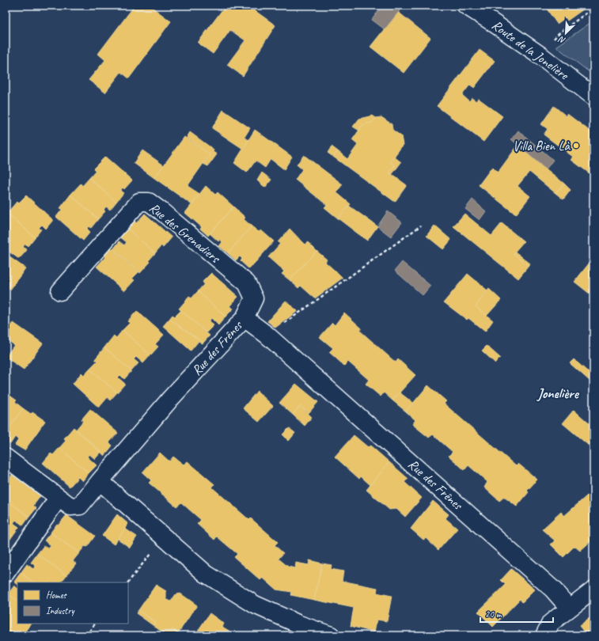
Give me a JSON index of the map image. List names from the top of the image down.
{
  "streets": {
    "street": ["Route de la Jonelière", "Rue des Grenadiers", "Rue des Frênes"]
  },
  "crossings": [
    ["Rue des Grenadiers", "Rue des Frênes"]
  ],
  "districts": ["Jonelière"],
  "places": ["Villa Bien Là"],
  "legend": ["Homes", "Industry"],
  "scale_bar": "20 m",
  "north": "bottom left"
}
